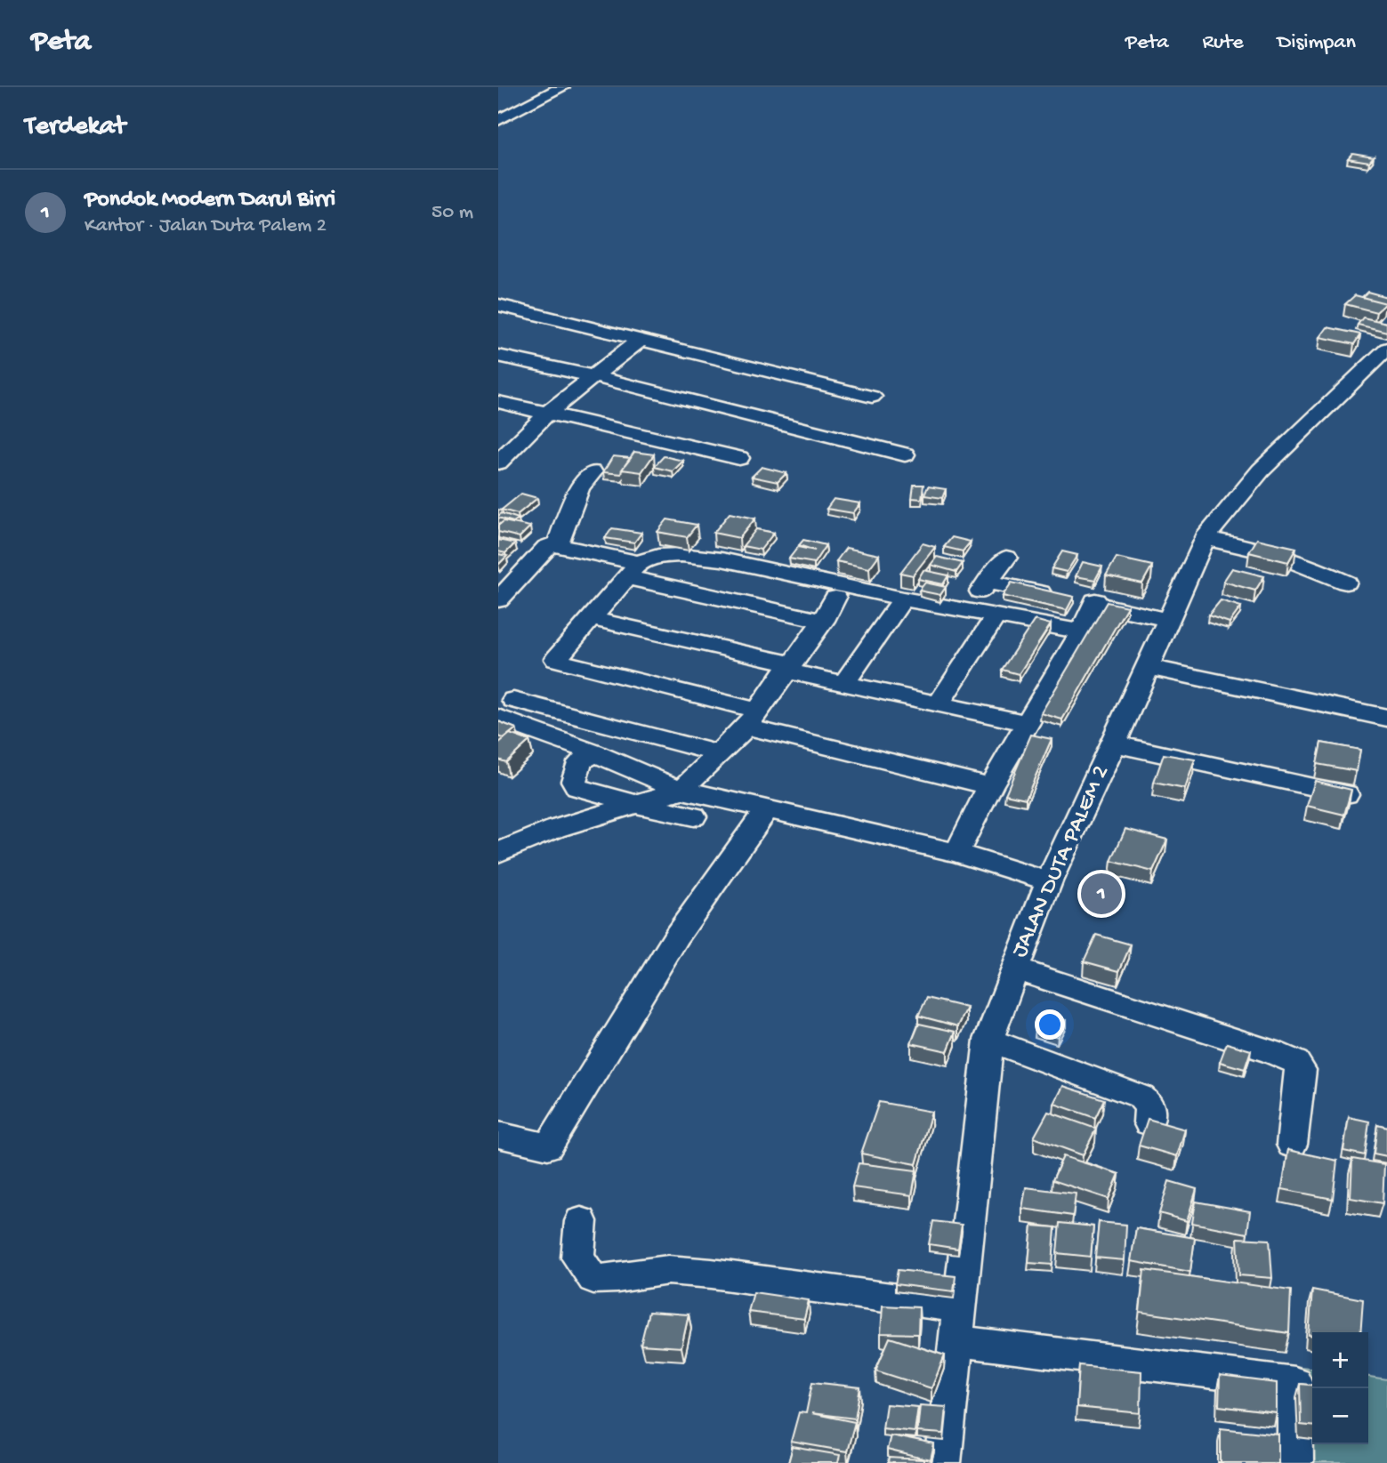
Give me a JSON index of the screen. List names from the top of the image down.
{
  "streets": {
    "street": ["JALAN DUTA PALEM 2"]
  },
  "page": {
    "header": "Peta",
    "nav": ["Peta", "Rute", "Disimpan"],
    "heading": "Terdekat",
    "list": [
      {
        "mark": "1",
        "name": "Pondok Modern Darul Birri",
        "note": "Kantor · Jalan Duta Palem 2",
        "value": "50 m"
      }
    ],
    "pins": "1",
    "map_buttons": ["+", "−"]
  }
}
